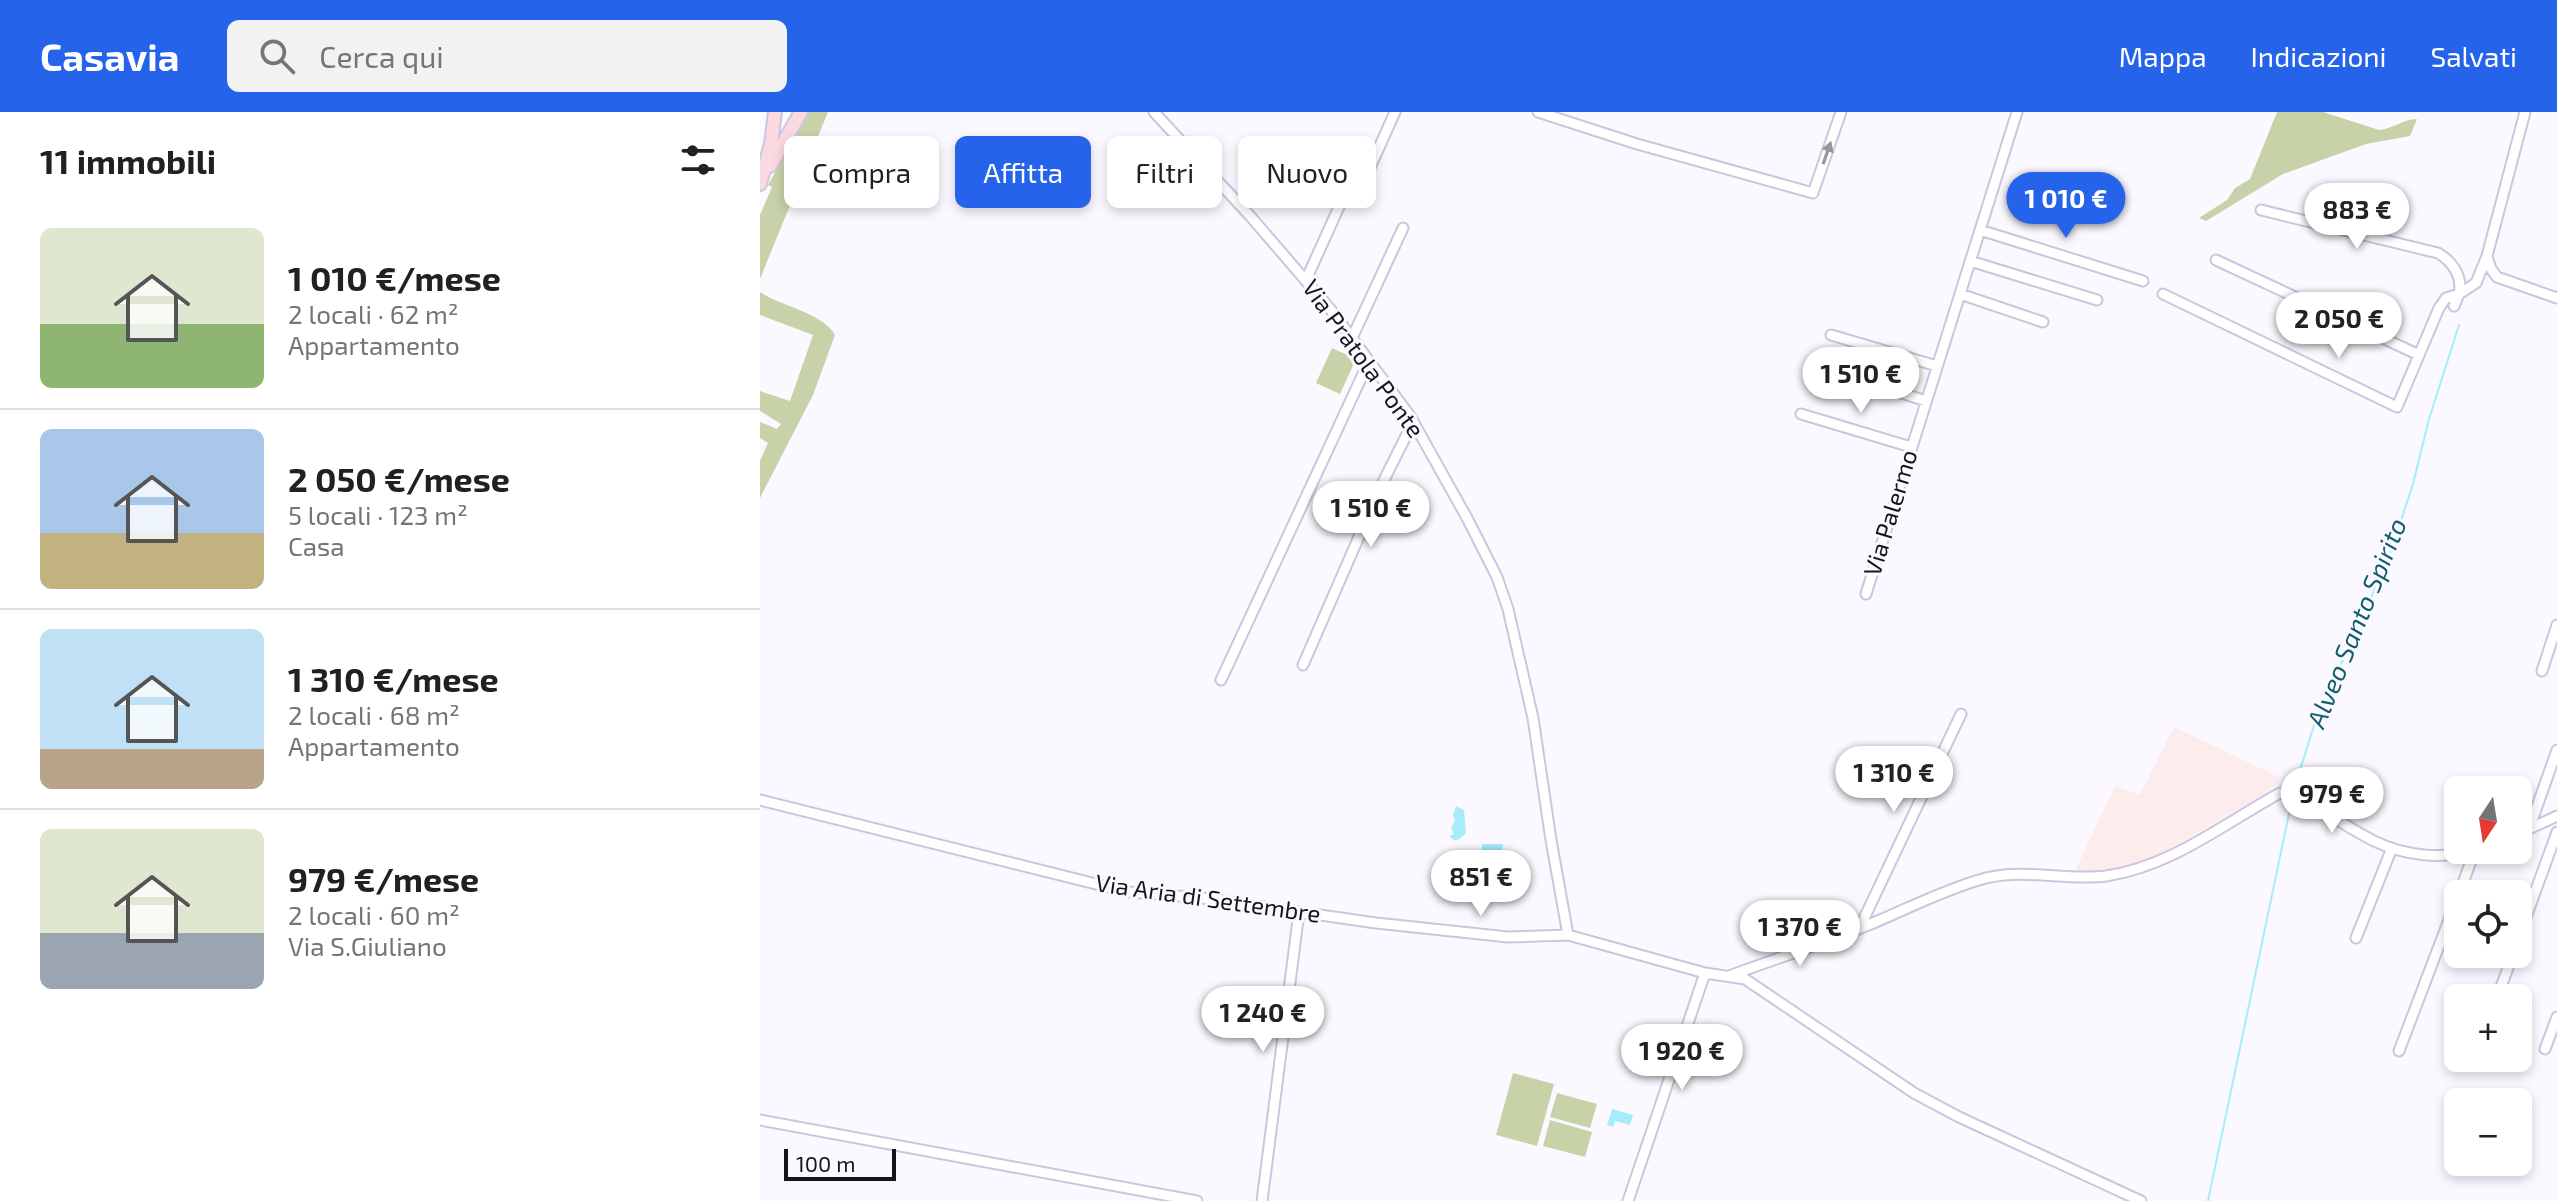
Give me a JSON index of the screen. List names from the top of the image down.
{
  "streets": {
    "street": ["Via Pratola Ponte", "Via Palermo", "Via Aria di Settembre"]
  },
  "crossings": [
    ["Via Pratola Ponte", "Via Aria di Settembre"]
  ],
  "water": ["Alveo Santo Spirito"],
  "scale_bar": "100 m",
  "north": "bottom",
  "page": {
    "header": "Casavia",
    "search": "Cerca qui",
    "nav": ["Mappa", "Indicazioni", "Salvati"],
    "heading": "11 immobili",
    "chip": [
      "Compra",
      "Affitta",
      "Filtri",
      "Nuovo"
    ],
    "price": [
      "1 010 €",
      "883 €",
      "2 050 €",
      "1 510 €",
      "1 510 €",
      "1 310 €",
      "979 €",
      "851 €",
      "1 370 €",
      "1 240 €",
      "1 920 €"
    ],
    "list": [
      {
        "name": "1 010 €/mese",
        "note": "2 locali · 62 m² · Appartamento"
      },
      {
        "name": "2 050 €/mese",
        "note": "5 locali · 123 m² · Casa"
      },
      {
        "name": "1 310 €/mese",
        "note": "2 locali · 68 m² · Appartamento"
      },
      {
        "name": "979 €/mese",
        "note": "2 locali · 60 m² · Via S.Giuliano"
      }
    ],
    "map_buttons": ["+", "−"],
    "scale": "100 m"
  }
}
